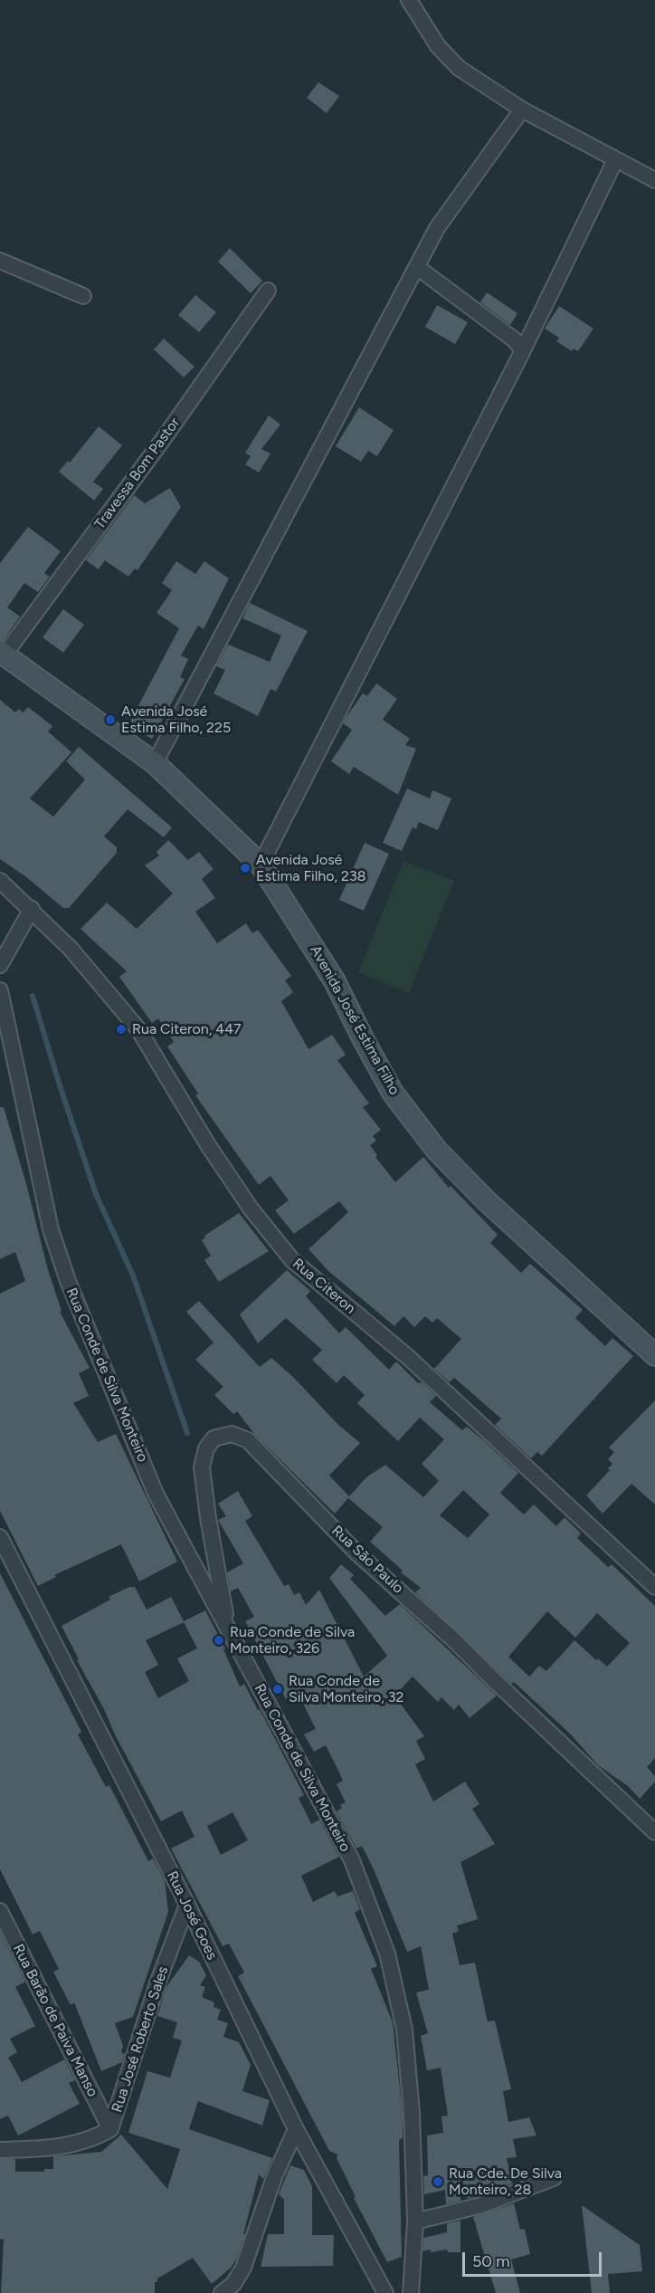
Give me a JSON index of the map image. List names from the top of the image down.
{
  "streets": {
    "street": [
      "Travessa Bom Pastor",
      "Avenida José Estima Filho",
      "Rua Citeron",
      "Rua Conde de Silva Monteiro",
      "Rua São Paulo",
      "Rua José Goes",
      "Rua Barão de Paiva Manso",
      "Rua José Roberto Sales"
    ]
  },
  "crossings": [
    ["Travessa Bom Pastor", "Avenida José Estima Filho"],
    ["Rua Conde de Silva Monteiro", "Rua São Paulo"],
    ["Rua José Goes", "Rua José Roberto Sales"],
    ["Rua Barão de Paiva Manso", "Rua José Roberto Sales"]
  ],
  "places": [
    "Avenida José Estima Filho, 225",
    "Avenida José Estima Filho, 238",
    "Rua Citeron, 447",
    "Rua Conde de Silva Monteiro, 326",
    "Rua Conde de Silva Monteiro, 32",
    "Rua Cde. De Silva Monteiro, 28"
  ],
  "scale_bar": "50 m"
}
